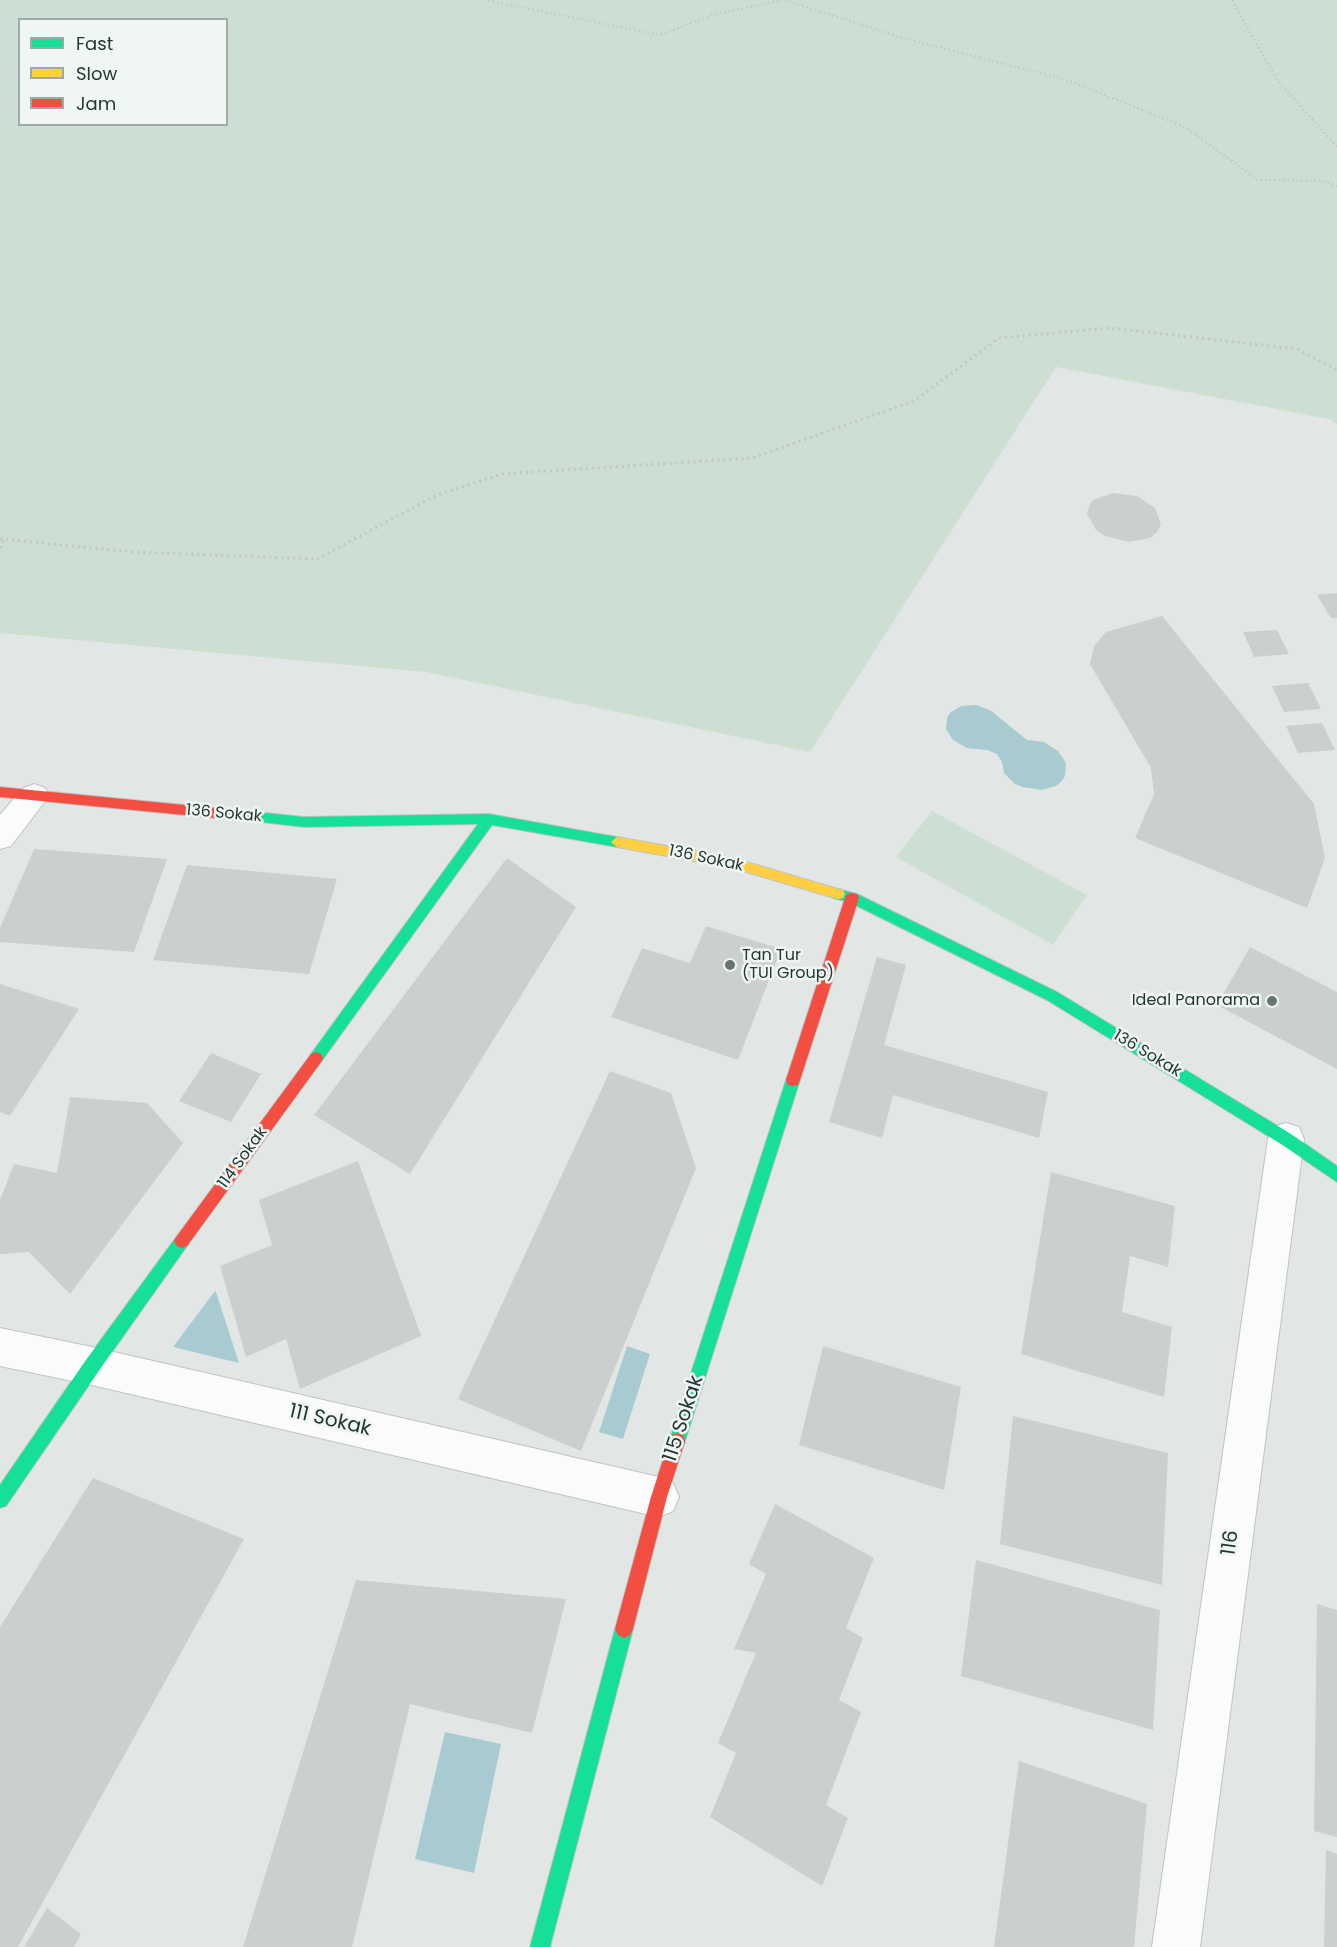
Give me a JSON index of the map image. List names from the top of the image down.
{
  "streets": {
    "street": [
      "136 Sokak",
      "114 Sokak",
      "115 Sokak",
      "111 Sokak",
      "116"
    ]
  },
  "crossings": [
    ["136 Sokak", "114 Sokak"],
    ["136 Sokak", "115 Sokak"],
    ["136 Sokak", "116"],
    ["114 Sokak", "111 Sokak"],
    ["115 Sokak", "111 Sokak"]
  ],
  "places": ["Tan Tur (TUI Group)", "Ideal Panorama"],
  "legend": ["Fast", "Slow", "Jam"]
}
